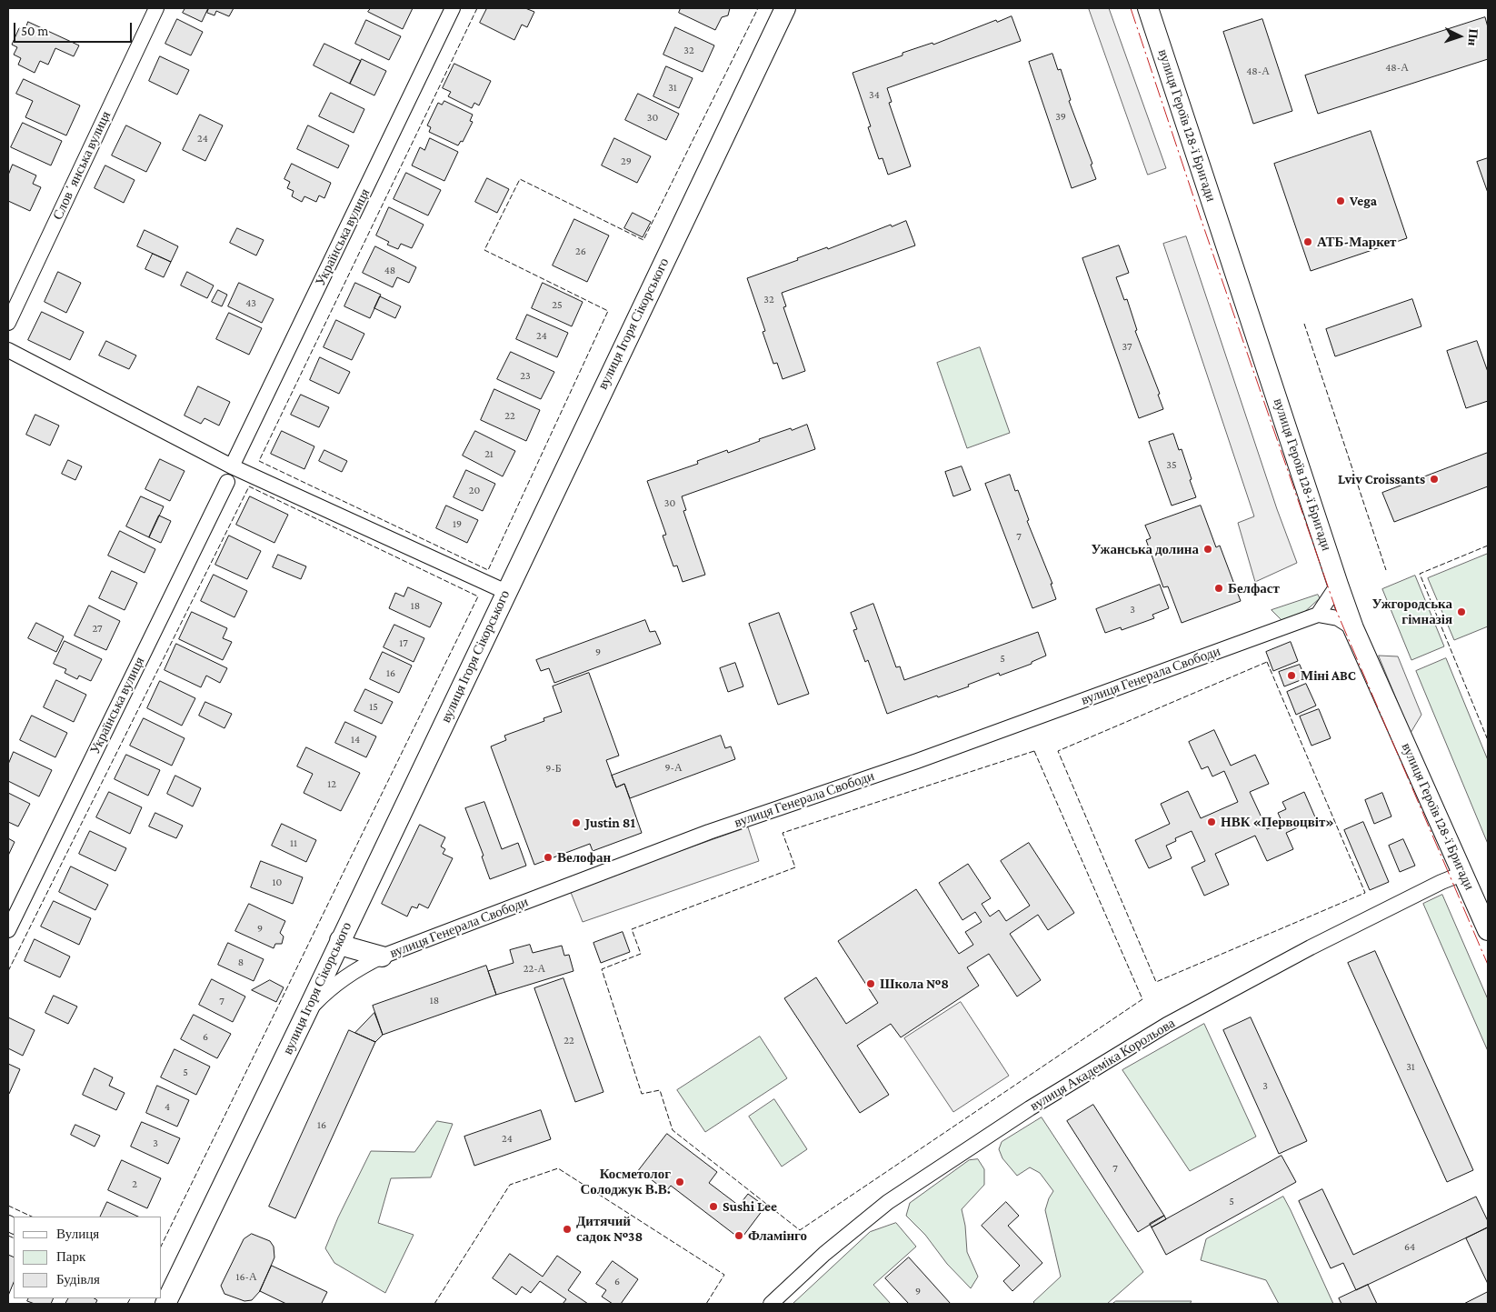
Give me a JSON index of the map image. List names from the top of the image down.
{
  "streets": {
    "street": [
      "вулиця Героїв 128-ї Бригади",
      "Словʼянська вулиця",
      "Українська вулиця",
      "вулиця Ігоря Сікорського",
      "вулиця Генерала Свободи",
      "вулиця Академіка Корольова"
    ]
  },
  "crossings": [
    ["вулиця Героїв 128-ї Бригади", "вулиця Академіка Корольова"],
    ["вулиця Ігоря Сікорського", "вулиця Генерала Свободи"]
  ],
  "places": [
    "Vega",
    "АТБ-Маркет",
    "Lviv Croissants",
    "Ужанська долина",
    "Белфаст",
    "Ужгородська гімназія",
    "Міні ABC",
    "НВК «Первоцвіт»",
    "Justin 81",
    "Велофан",
    "Школа №8",
    "Косметолог Солоджук В.В.",
    "Sushi Lee",
    "Дитячий садок №38",
    "Фламінго"
  ],
  "house_numbers": [
    "32",
    "48-А",
    "48-А",
    "31",
    "34",
    "39",
    "30",
    "24",
    "29",
    "26",
    "48",
    "32",
    "43",
    "25",
    "24",
    "37",
    "23",
    "22",
    "21",
    "35",
    "20",
    "30",
    "19",
    "7",
    "18",
    "3",
    "27",
    "17",
    "9",
    "5",
    "16",
    "15",
    "14",
    "9-А",
    "9-Б",
    "12",
    "11",
    "10",
    "9",
    "8",
    "22-А",
    "18",
    "7",
    "6",
    "22",
    "31",
    "5",
    "3",
    "4",
    "16",
    "24",
    "3",
    "7",
    "2",
    "5",
    "64",
    "16-А",
    "6",
    "9"
  ],
  "legend": ["Вулиця", "Парк", "Будівля"],
  "scale_bar": "50 m",
  "north": "right"
}
